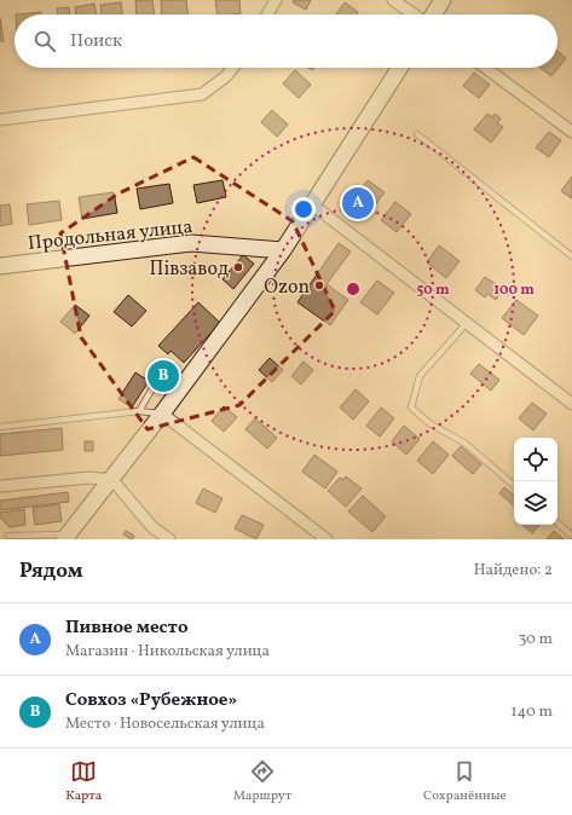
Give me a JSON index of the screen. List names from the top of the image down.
{
  "streets": {
    "street": ["Продольная улица"]
  },
  "places": ["Пiвзавод", "Ozon"],
  "page": {
    "search": "Поиск",
    "pins": ["A", "B"],
    "heading": ["Рядом", "Найдено: 2"],
    "list": [
      {
        "mark": "A",
        "name": "Пивное место",
        "note": "Магазин · Никольская улица",
        "value": "30 m"
      },
      {
        "mark": "B",
        "name": "Совхоз «Рубежное»",
        "note": "Место · Новосельская улица",
        "value": "140 m"
      }
    ],
    "nav": ["Карта", "Маршрут", "Сохранённые"]
  },
  "rings": ["50 m", "100 m"]
}
